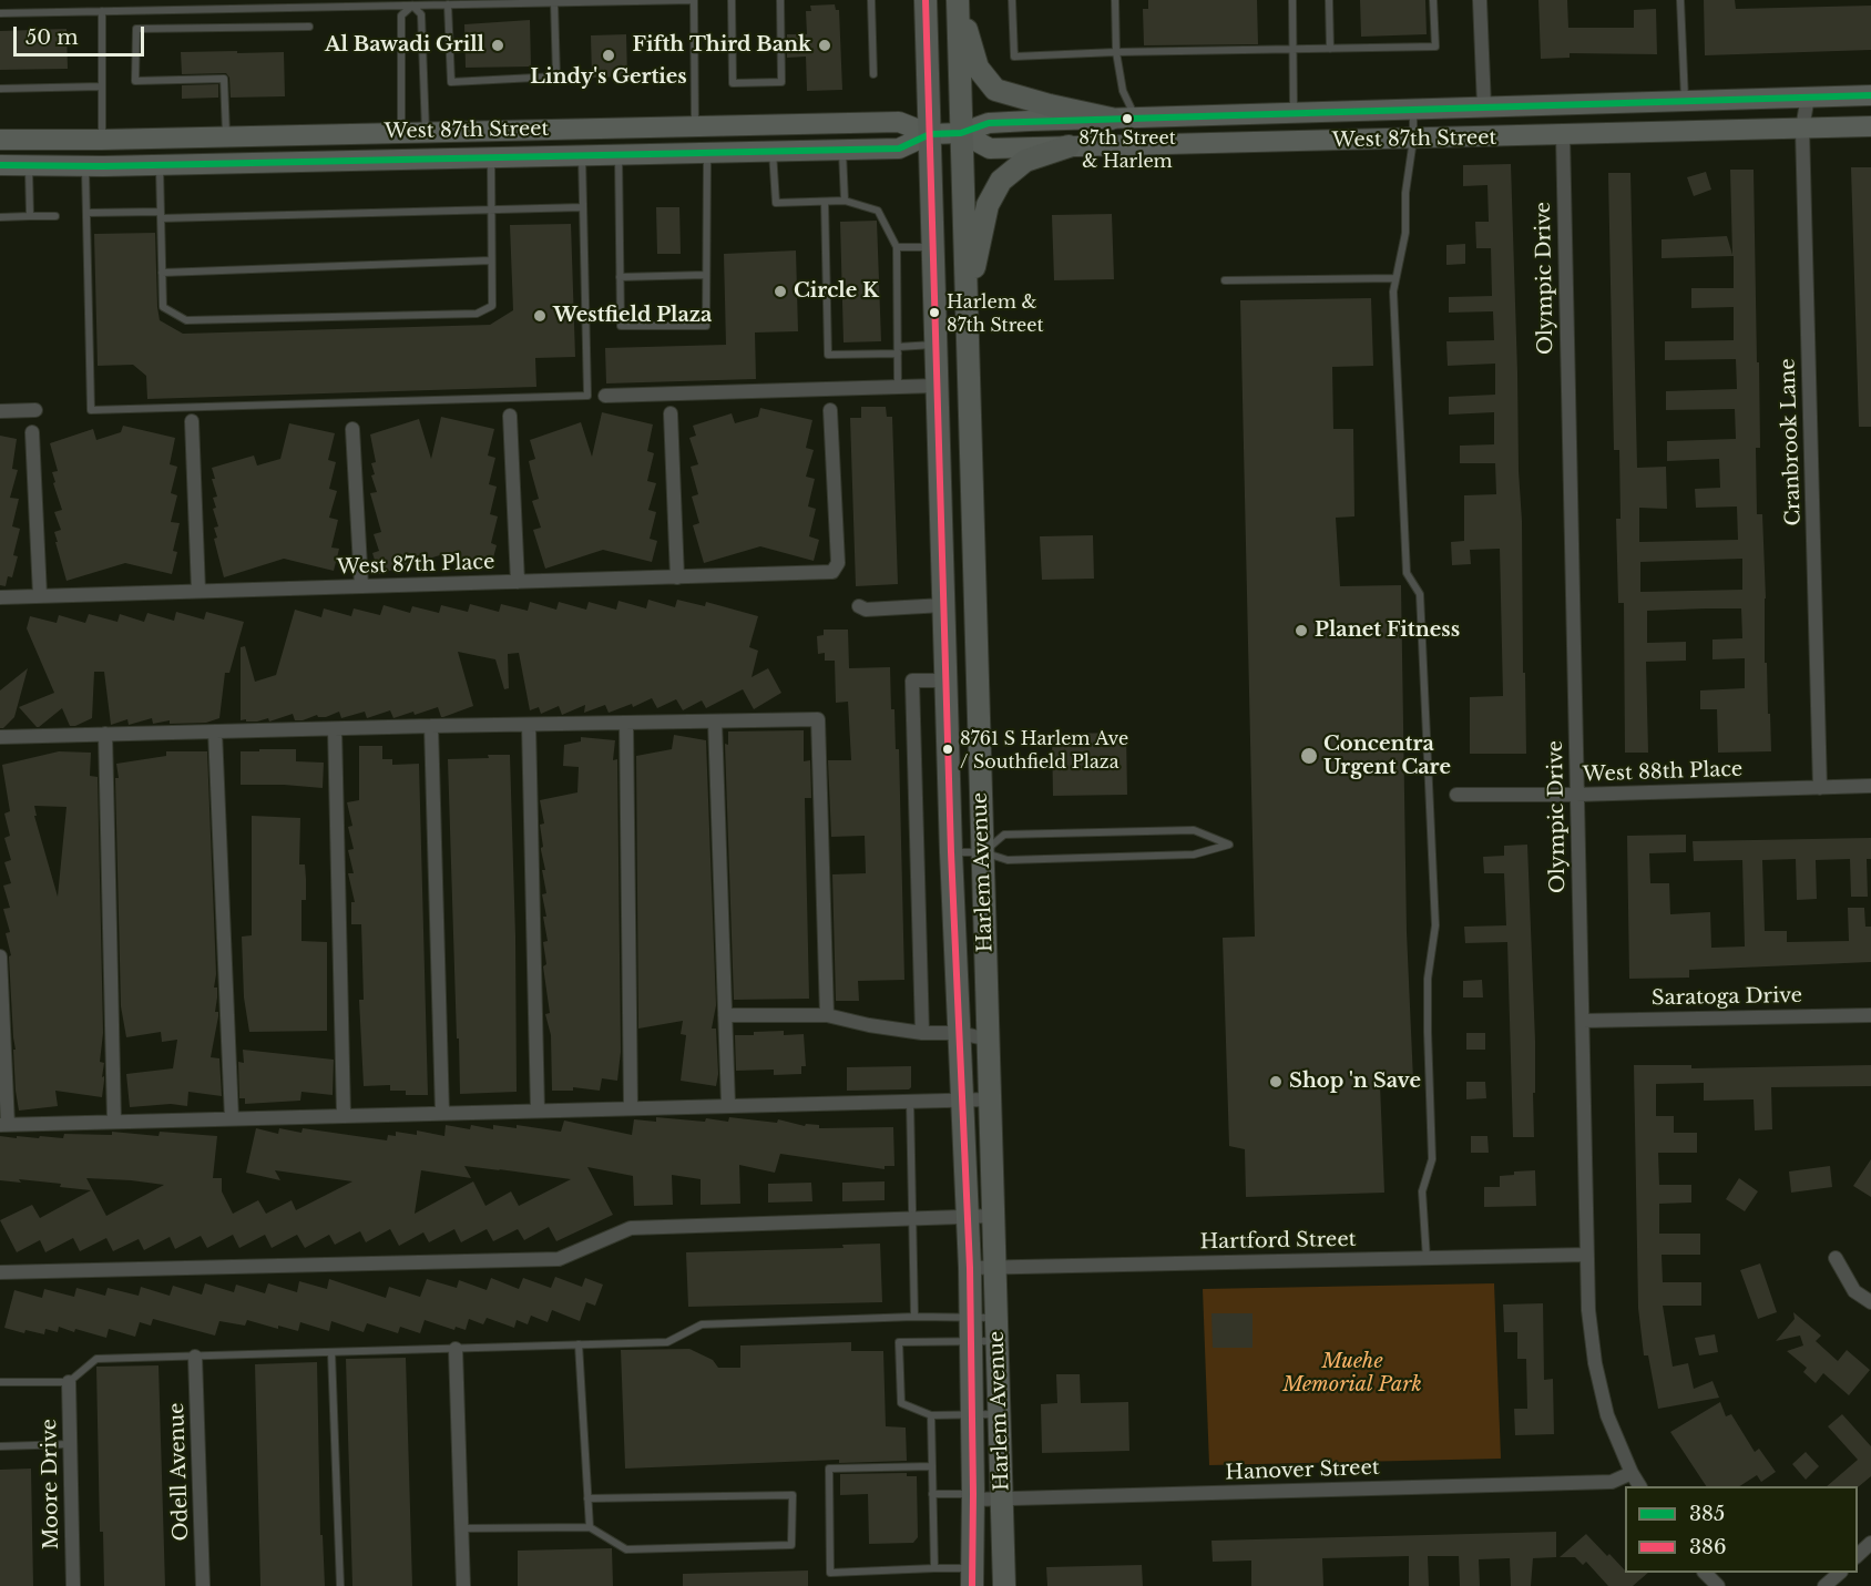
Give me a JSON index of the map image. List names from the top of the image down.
{
  "streets": {
    "main road": ["West 87th Street", "Harlem Avenue"],
    "street": [
      "Olympic Drive",
      "Cranbrook Lane",
      "West 87th Place",
      "West 88th Place",
      "Saratoga Drive",
      "Hartford Street",
      "Hanover Street",
      "Odell Avenue",
      "Moore Drive"
    ]
  },
  "crossings": [
    ["West 87th Street", "Olympic Drive"],
    ["West 87th Street", "Cranbrook Lane"],
    ["West 87th Street", "Harlem Avenue"],
    ["Olympic Drive", "West 88th Place"],
    ["Olympic Drive", "Saratoga Drive"],
    ["Olympic Drive", "Hartford Street"],
    ["Olympic Drive", "Hanover Street"],
    ["Cranbrook Lane", "West 88th Place"],
    ["Harlem Avenue", "Hartford Street"],
    ["Harlem Avenue", "Hanover Street"]
  ],
  "parks": ["Muehe Memorial Park"],
  "places": [
    "Al Bawadi Grill",
    "Fifth Third Bank",
    "Lindy's Gerties",
    "87th Street & Harlem",
    "Circle K",
    "Harlem & 87th Street",
    "Westfield Plaza",
    "Planet Fitness",
    "8761 S Harlem Ave / Southfield Plaza",
    "Concentra Urgent Care",
    "Shop 'n Save"
  ],
  "lines": ["transit line 386", "transit line 385"],
  "legend": ["385", "386"],
  "scale_bar": "50 m"
}
